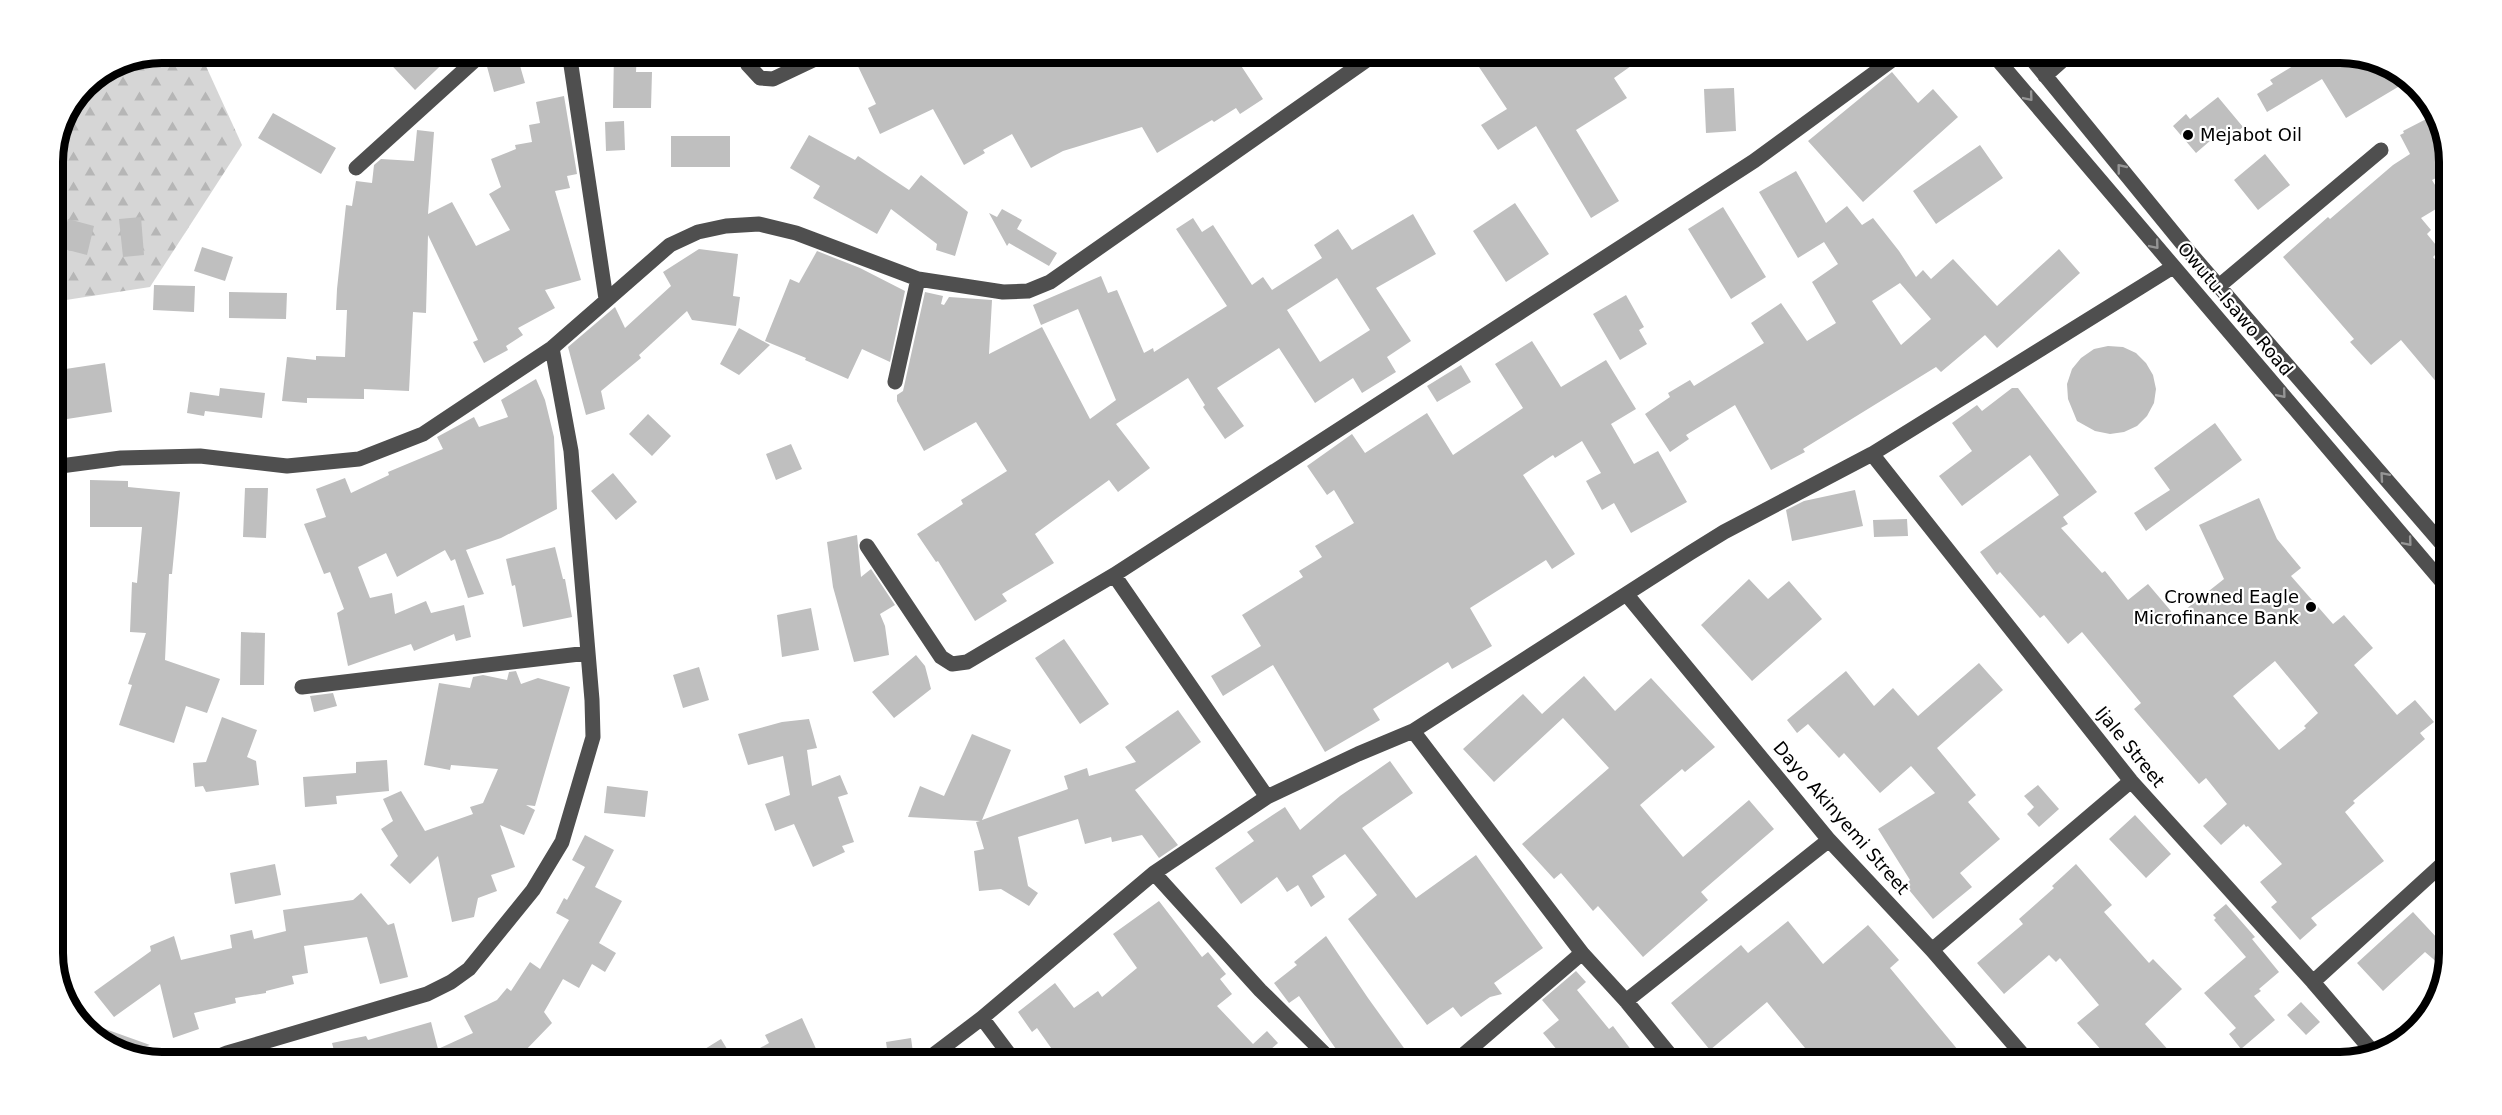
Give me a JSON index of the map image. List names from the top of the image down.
{
  "streets": {
    "street": ["Owutu-Isawo Road", "Ijale Street", "Dayo Akinyemi Street"]
  },
  "places": ["Mejabot Oil", "Crowned Eagle Microfinance Bank"]
}
